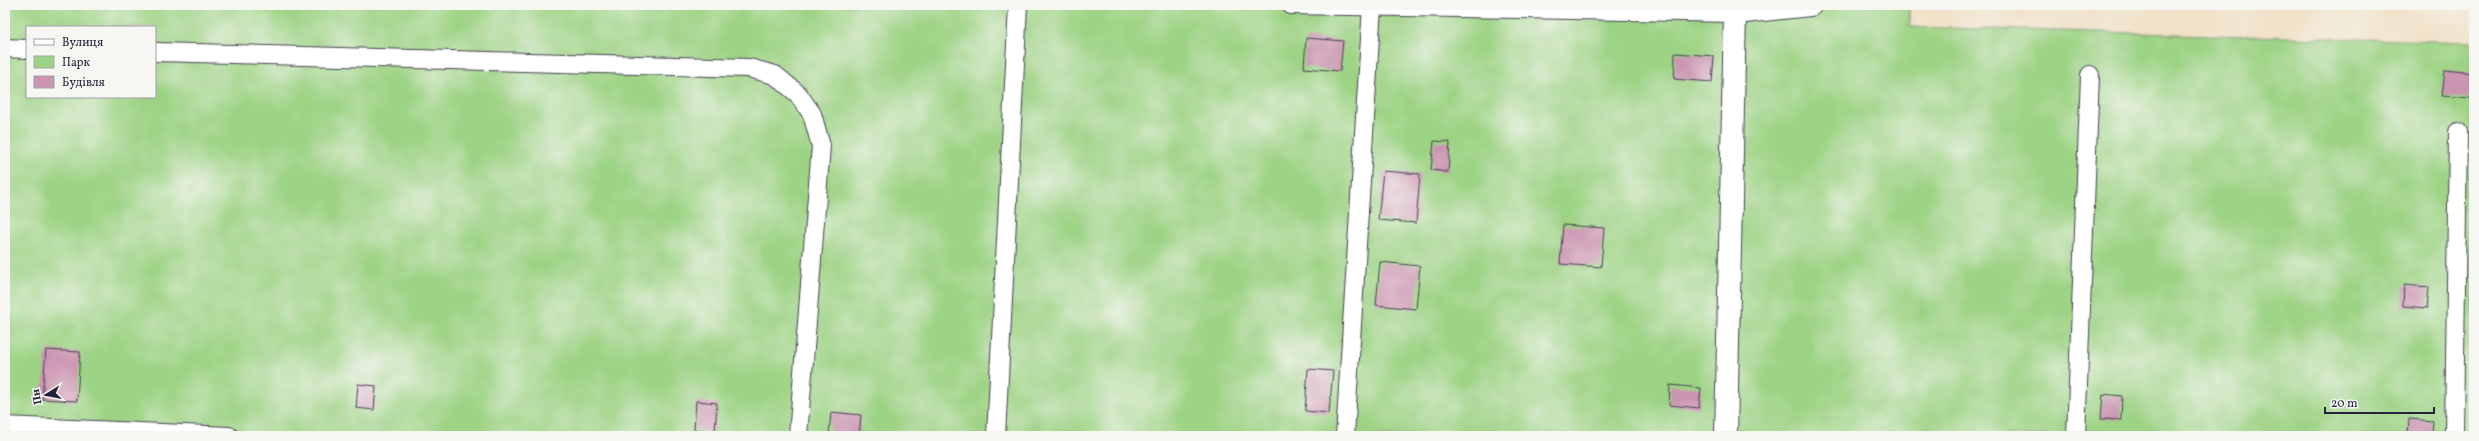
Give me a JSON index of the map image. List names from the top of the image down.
{
  "legend": ["Вулиця", "Парк", "Будівля"],
  "scale_bar": "20 m",
  "north": "left"
}
